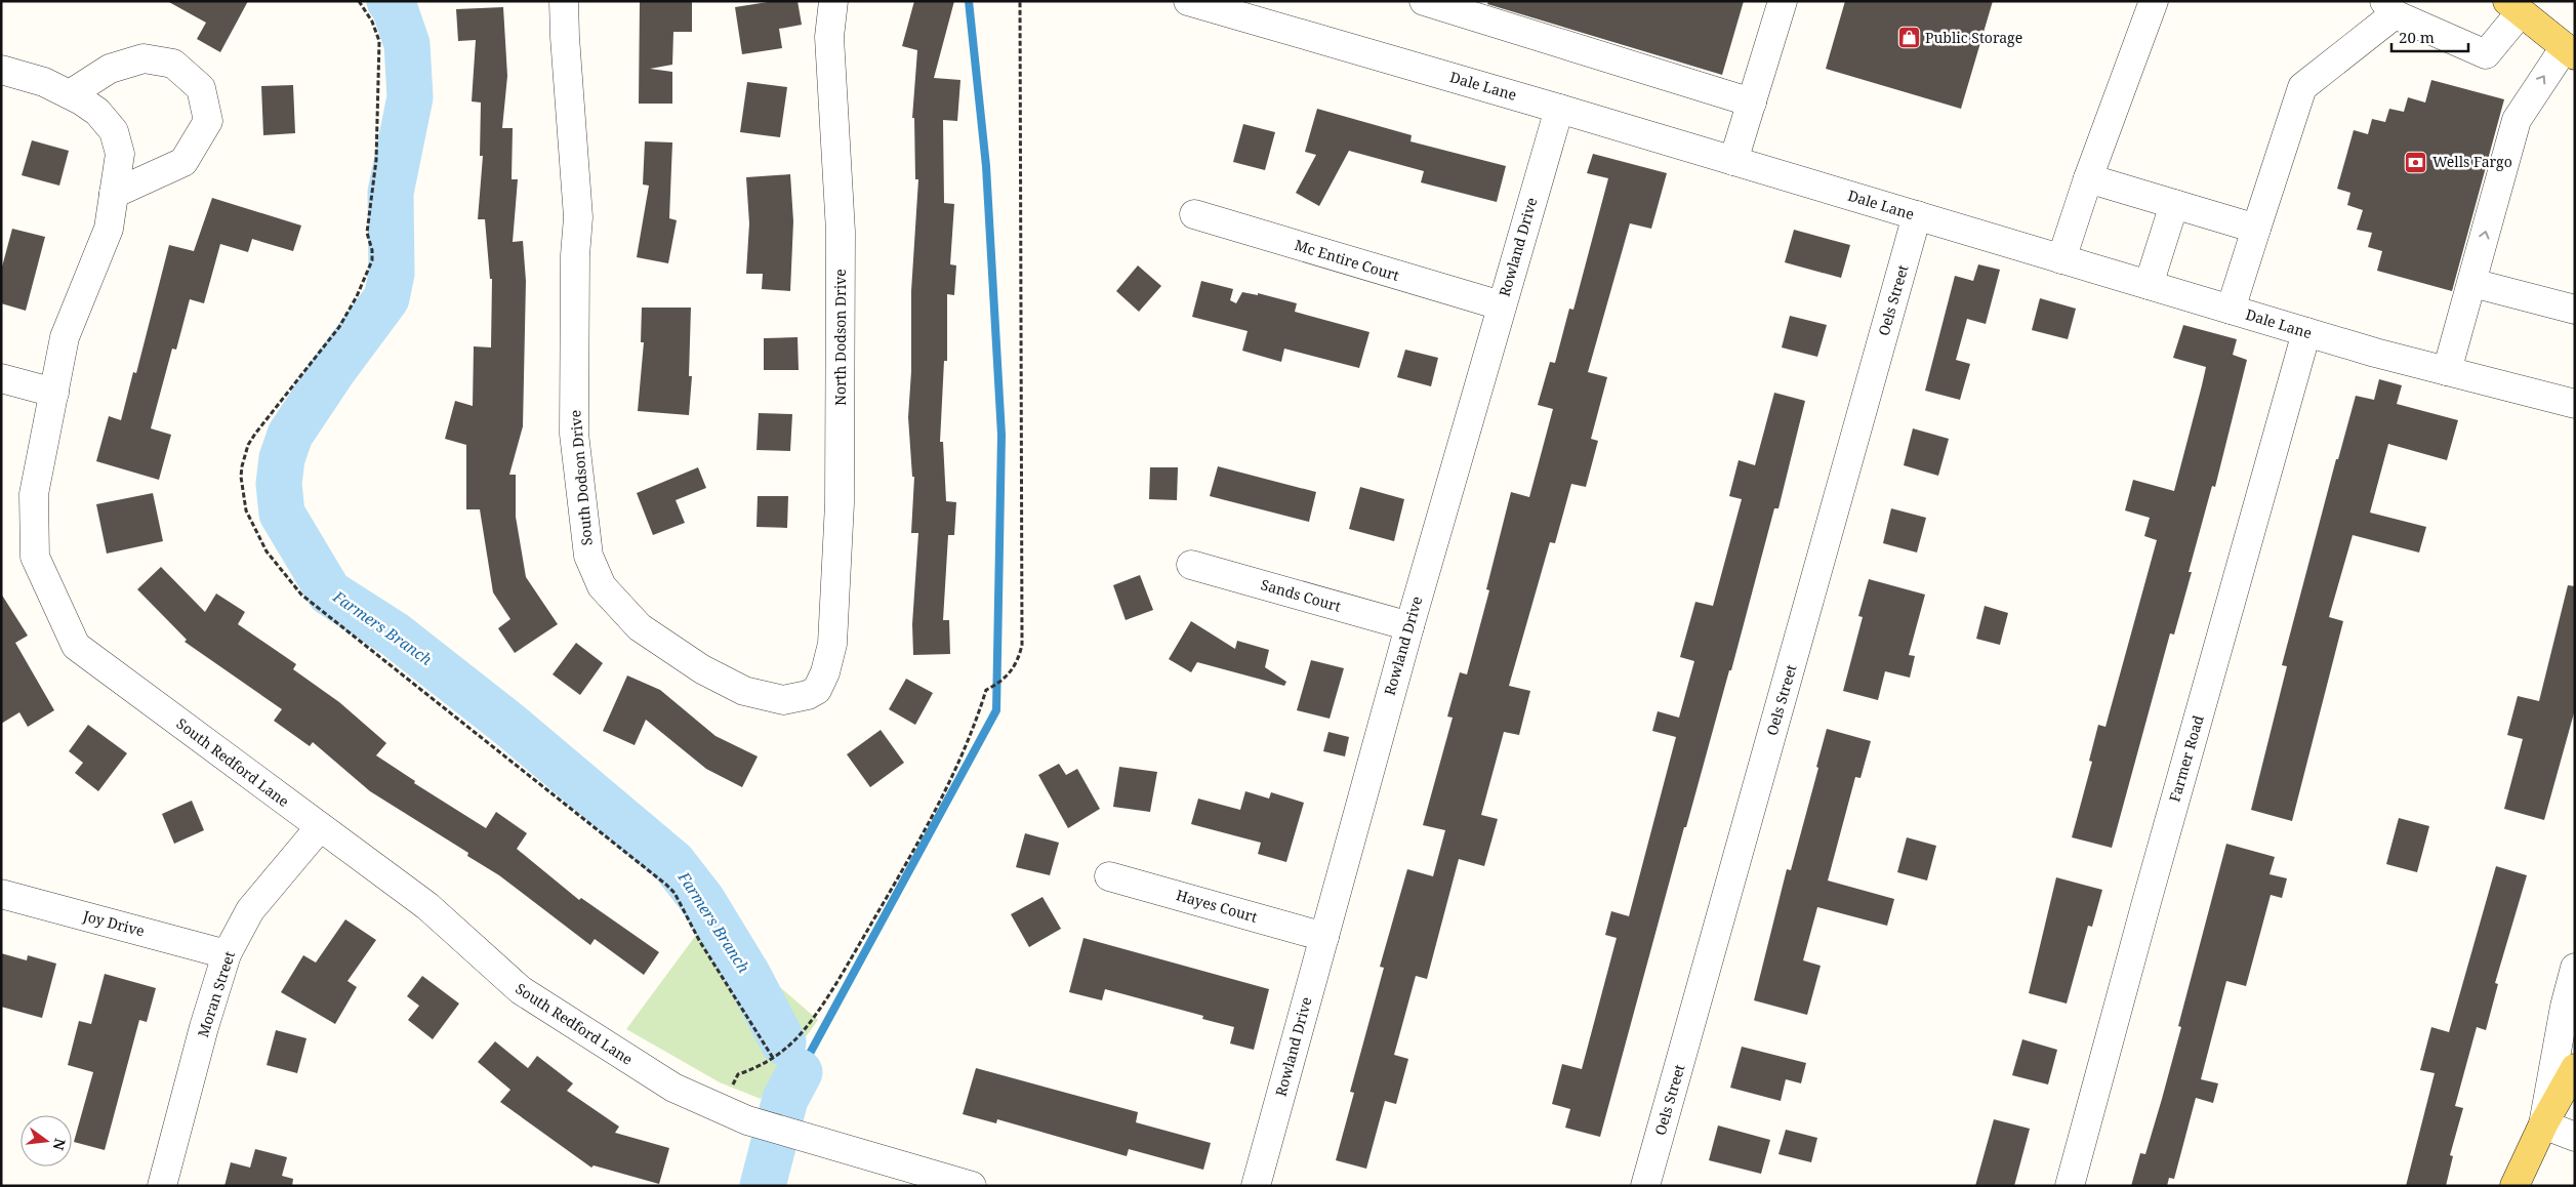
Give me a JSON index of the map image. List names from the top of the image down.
{
  "streets": {
    "street": [
      "Dale Lane",
      "Rowland Drive",
      "Mc Entire Court",
      "Oels Street",
      "North Dodson Drive",
      "South Dodson Drive",
      "Sands Court",
      "Farmer Road",
      "South Redford Lane",
      "Hayes Court",
      "Joy Drive",
      "Moran Street"
    ]
  },
  "crossings": [
    ["Dale Lane", "Rowland Drive"],
    ["Dale Lane", "Oels Street"],
    ["Dale Lane", "Farmer Road"],
    ["Rowland Drive", "Mc Entire Court"],
    ["Rowland Drive", "Sands Court"],
    ["Rowland Drive", "Hayes Court"],
    ["North Dodson Drive", "South Dodson Drive"],
    ["South Redford Lane", "Moran Street"],
    ["Joy Drive", "Moran Street"]
  ],
  "water": ["Farmers Branch"],
  "places": {
    "shop": ["Public Storage"],
    "bank": ["Wells Fargo"]
  },
  "scale_bar": "20 m",
  "north": "right"
}
